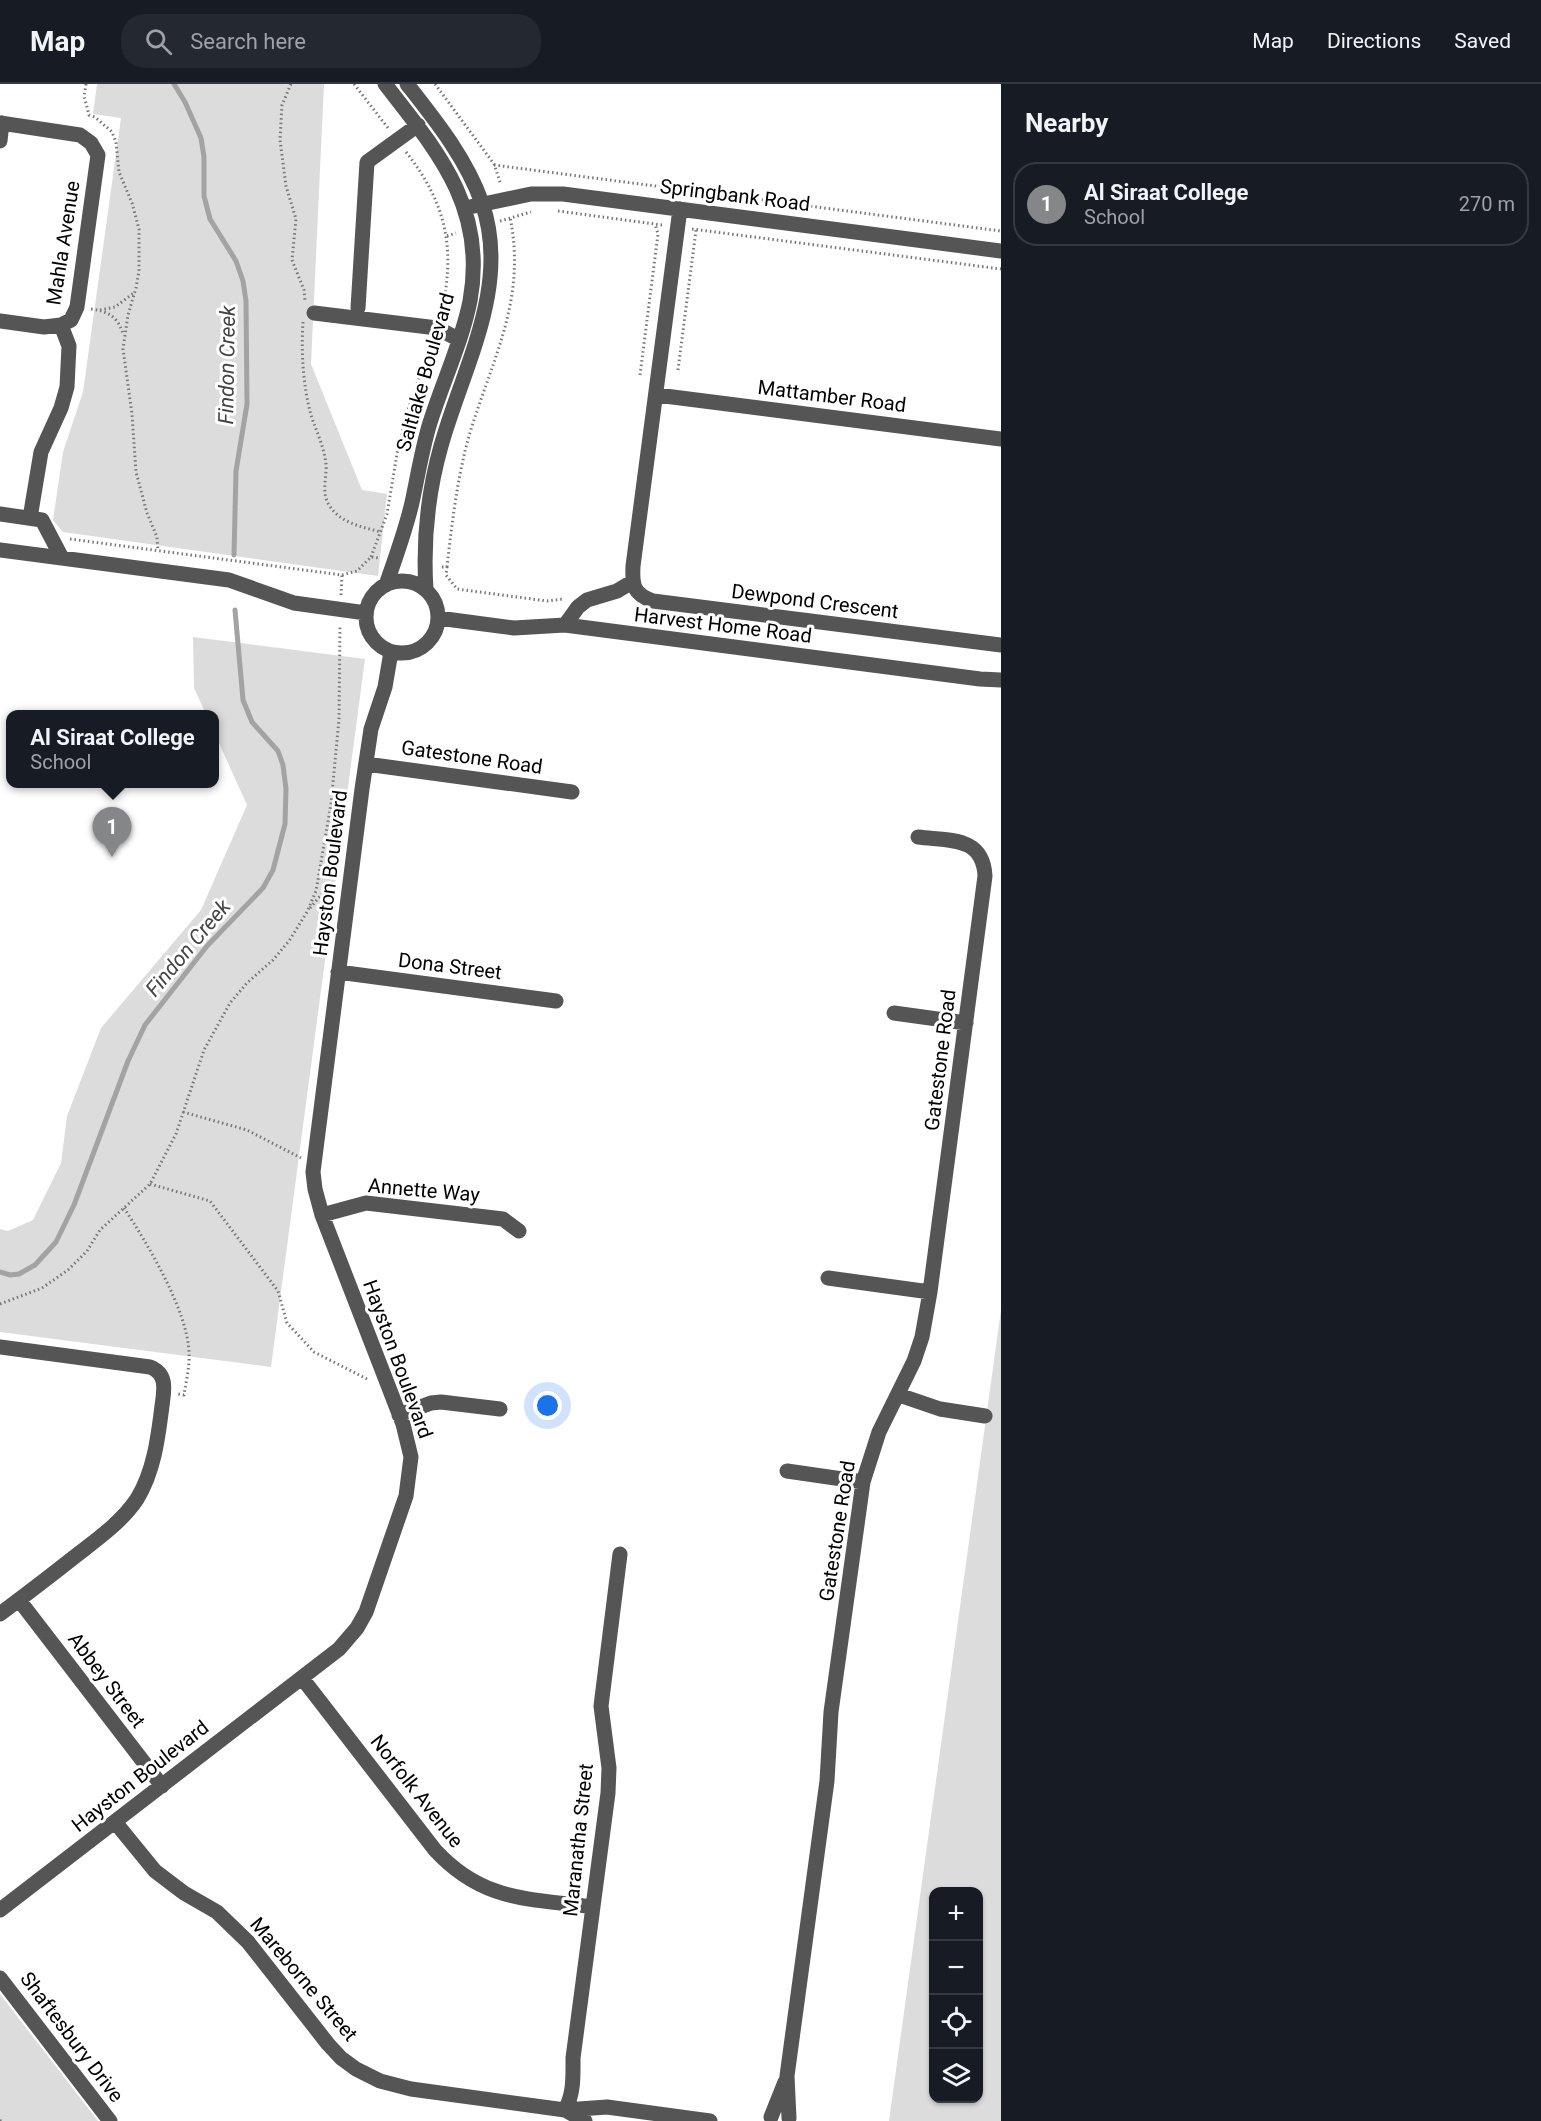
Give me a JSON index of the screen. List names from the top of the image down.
{
  "streets": {
    "street": [
      "Springbank Road",
      "Mahla Avenue",
      "Saltlake Boulevard",
      "Mattamber Road",
      "Dewpond Crescent",
      "Harvest Home Road",
      "Gatestone Road",
      "Hayston Boulevard",
      "Dona Street",
      "Annette Way",
      "Abbey Street",
      "Norfolk Avenue",
      "Maranatha Street",
      "Mareborne Street",
      "Shaftesbury Drive"
    ]
  },
  "crossings": [
    ["Springbank Road", "Saltlake Boulevard"],
    ["Saltlake Boulevard", "Harvest Home Road"],
    ["Saltlake Boulevard", "Hayston Boulevard"],
    ["Harvest Home Road", "Hayston Boulevard"],
    ["Gatestone Road", "Hayston Boulevard"],
    ["Hayston Boulevard", "Dona Street"],
    ["Hayston Boulevard", "Annette Way"],
    ["Hayston Boulevard", "Abbey Street"],
    ["Hayston Boulevard", "Norfolk Avenue"],
    ["Hayston Boulevard", "Mareborne Street"],
    ["Norfolk Avenue", "Maranatha Street"],
    ["Maranatha Street", "Mareborne Street"]
  ],
  "water": ["Findon Creek"],
  "page": {
    "header": "Map",
    "search": "Search here",
    "nav": ["Map", "Directions", "Saved"],
    "heading": "Nearby",
    "list": [
      {
        "mark": "1",
        "name": "Al Siraat College",
        "note": "School",
        "value": "270 m"
      }
    ],
    "popup": ["Al Siraat College", "School"],
    "pins": "1",
    "map_buttons": ["+", "−"]
  }
}
